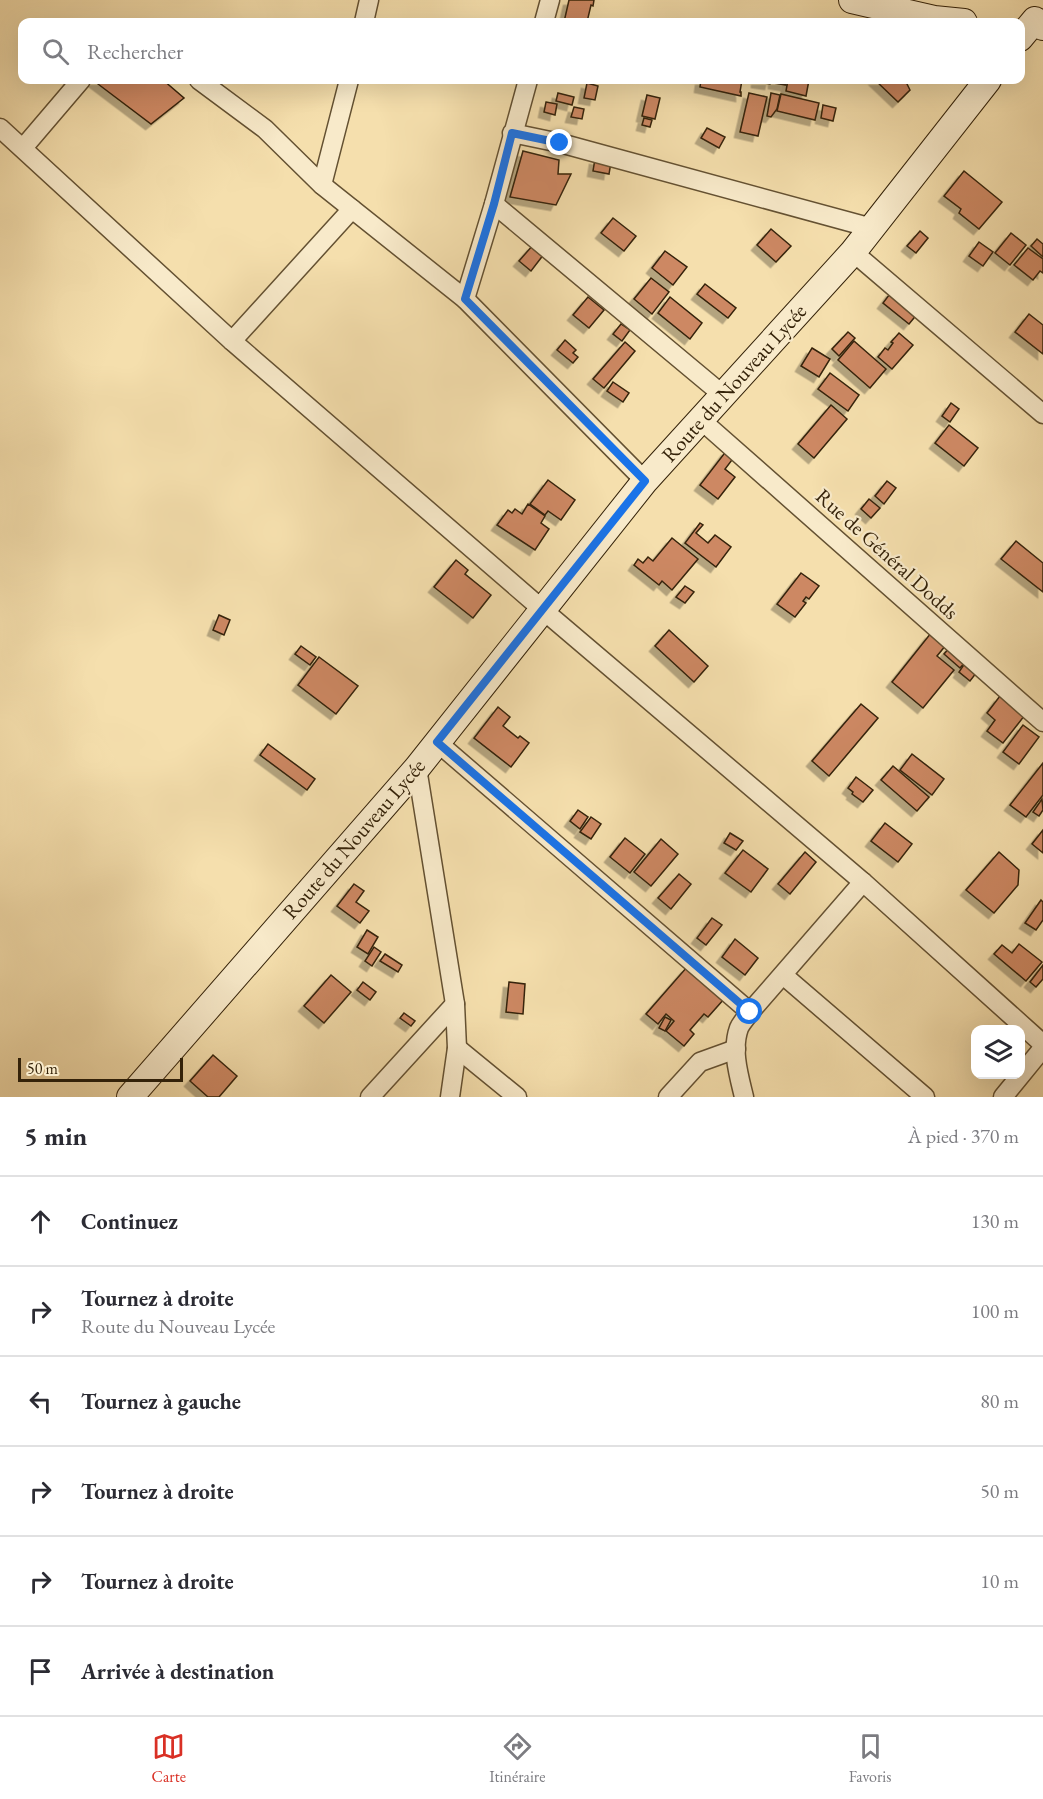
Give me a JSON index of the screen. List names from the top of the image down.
{
  "streets": {
    "street": ["Route du Nouveau Lycée", "Rue de Général Dodds"]
  },
  "crossings": [
    ["Route du Nouveau Lycée", "Rue de Général Dodds"]
  ],
  "scale_bar": "50 m",
  "page": {
    "search": "Rechercher",
    "scale": "50 m",
    "heading": ["5 min", "À pied · 370 m"],
    "list": [
      ["Continuez", "130 m"],
      ["Tournez à droite", "Route du Nouveau Lycée", "100 m"],
      ["Tournez à gauche", "80 m"],
      ["Tournez à droite", "50 m"],
      ["Tournez à droite", "10 m"],
      "Arrivée à destination"
    ],
    "nav": ["Carte", "Itinéraire", "Favoris"]
  }
}
